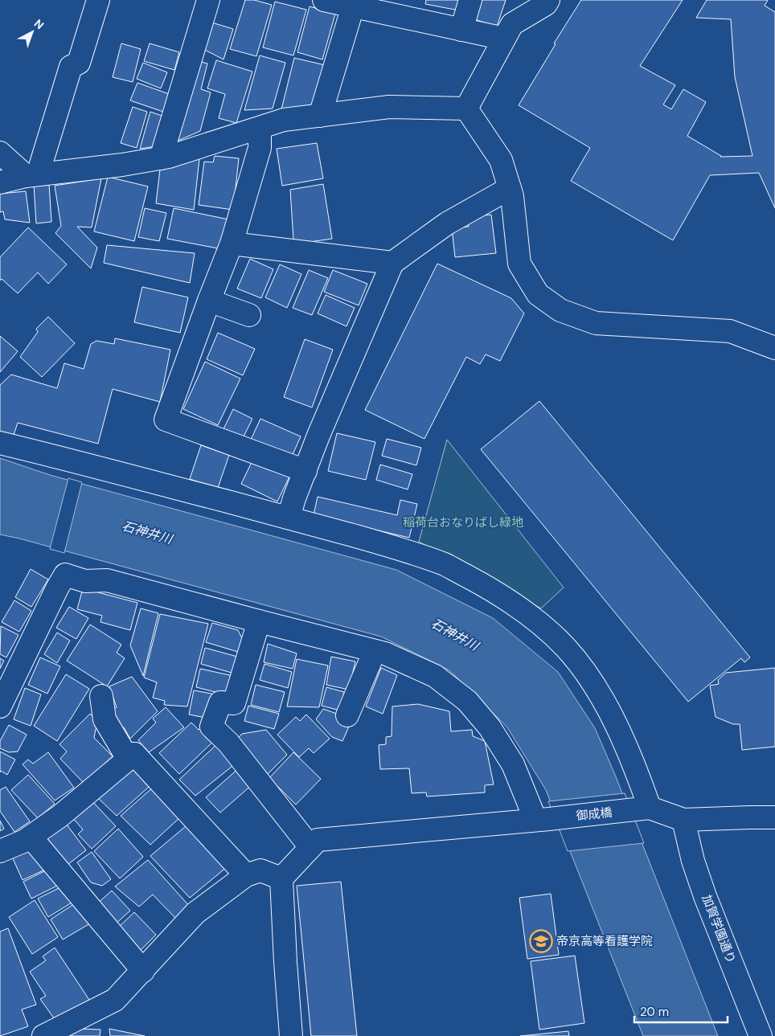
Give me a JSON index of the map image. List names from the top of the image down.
{
  "streets": {
    "street": ["御成橋", "加賀学園通り"]
  },
  "water": ["石神井川"],
  "parks": ["稲荷台おなりばし緑地"],
  "places": {
    "school or university": ["帝京高等看護学院"]
  },
  "scale_bar": "20 m",
  "north": "top right"
}
